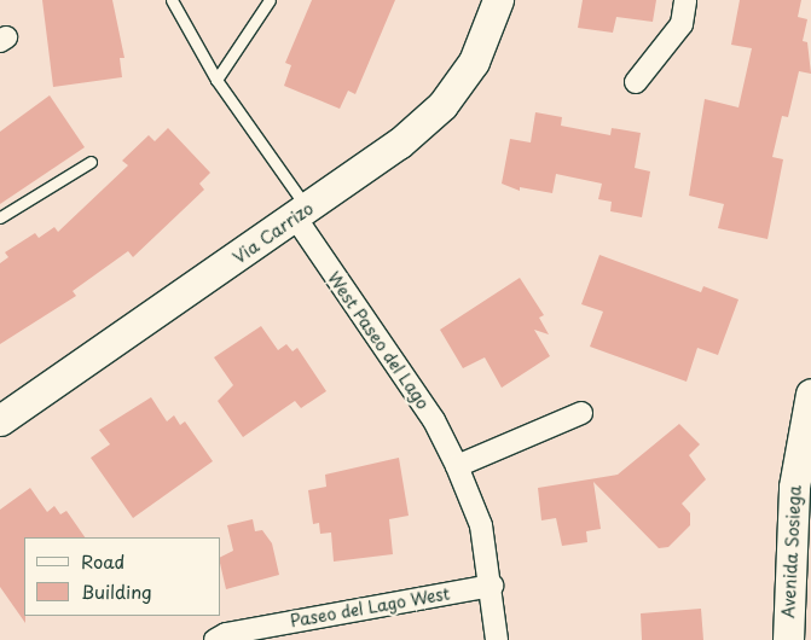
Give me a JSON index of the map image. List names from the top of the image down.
{
  "streets": {
    "street": [
      "Via Carrizo",
      "West Paseo del Lago",
      "Avenida Sosiega",
      "Paseo del Lago West"
    ]
  },
  "crossings": [
    ["Via Carrizo", "West Paseo del Lago"],
    ["West Paseo del Lago", "Paseo del Lago West"]
  ],
  "legend": ["Road", "Building"]
}
